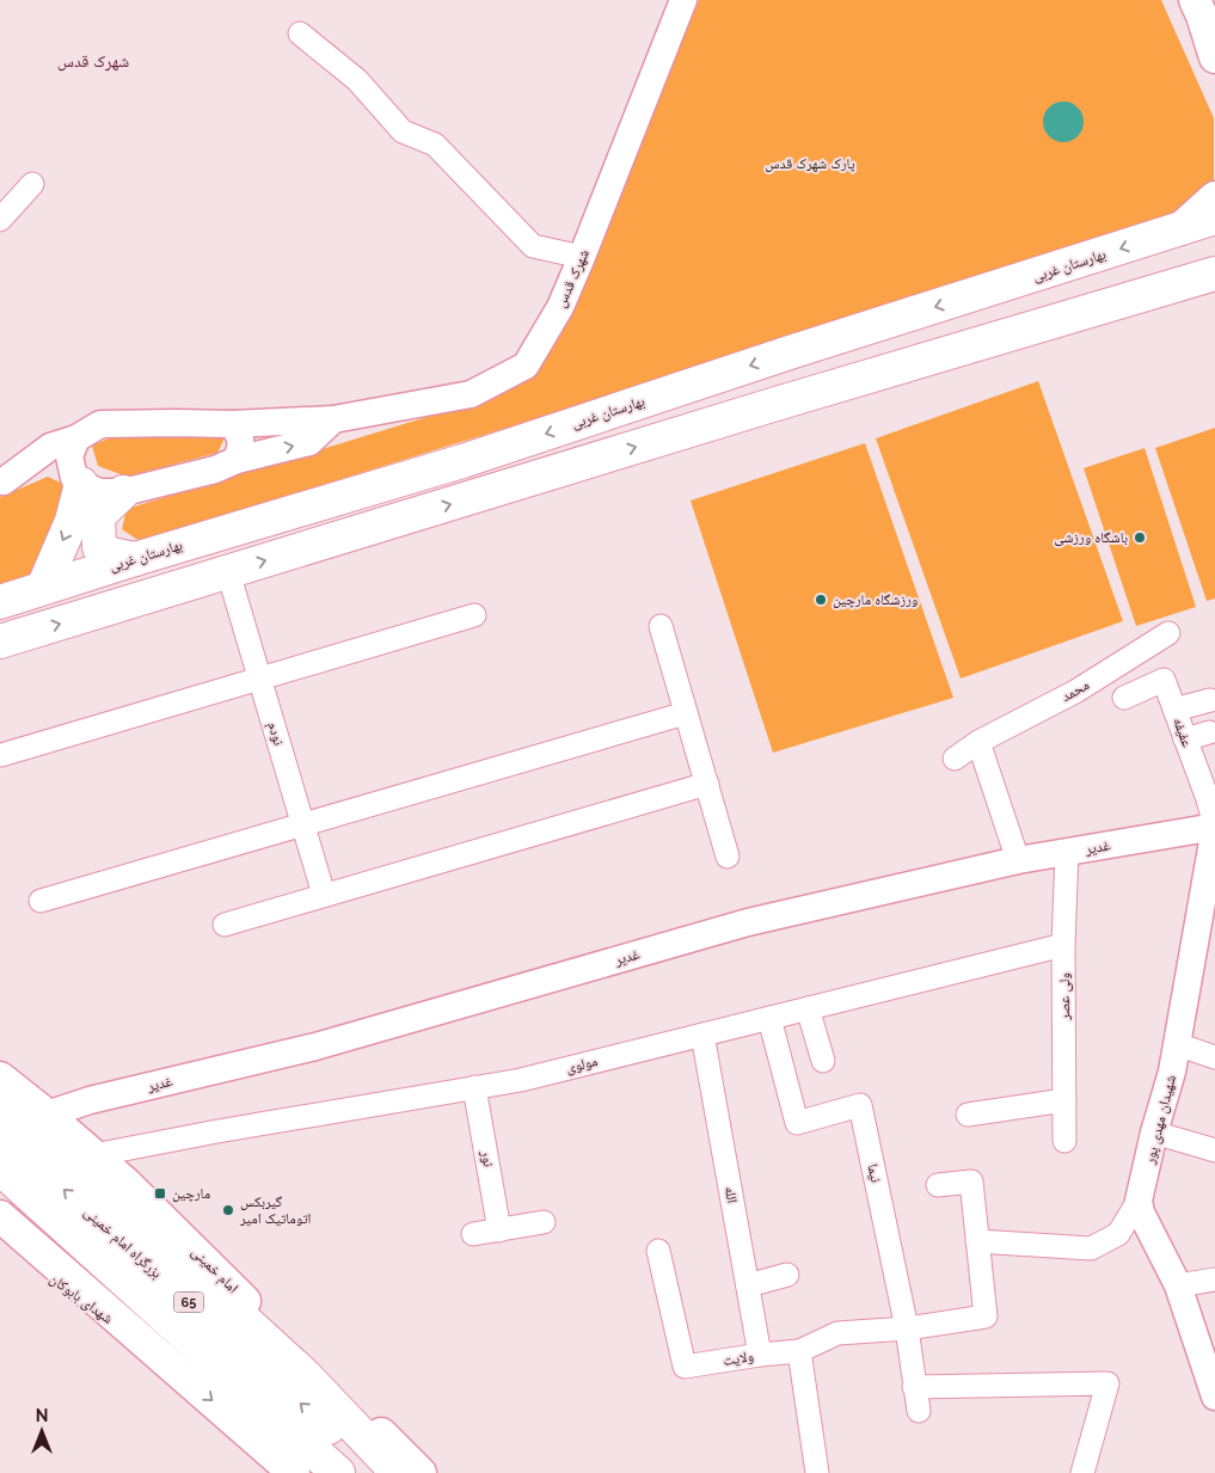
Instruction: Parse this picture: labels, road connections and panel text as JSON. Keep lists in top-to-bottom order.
{
  "streets": {
    "main road": [
      "بهارستان غربی",
      "بزرگراه امام خمینی",
      "امام خمینی",
      "65"
    ],
    "street": [
      "شهرک قدس",
      "محمد",
      "عفیفه",
      "نودم",
      "غدیر",
      "ولی عصر",
      "مولوی",
      "شهیدان مهدی پور",
      "نور",
      "نیما",
      "الله",
      "شهدای بابوکان",
      "ولایت"
    ]
  },
  "crossings": [
    ["عفیفه", "غدیر"],
    ["عفیفه", "شهیدان مهدی پور"],
    ["غدیر", "ولی عصر"],
    ["غدیر", "شهیدان مهدی پور"],
    ["غدیر", "امام خمینی"],
    ["ولی عصر", "مولوی"],
    ["مولوی", "نور"],
    ["مولوی", "نیما"],
    ["مولوی", "الله"],
    ["مولوی", "امام خمینی"],
    ["نیما", "ولایت"],
    ["الله", "ولایت"]
  ],
  "districts": ["شهرک قدس"],
  "parks": ["پارک شهرک قدس"],
  "places": {
    "other": ["باشگاه ورزشی", "ورزشگاه مارچین", "گیربکس اتوماتیک امیر"],
    "transit": ["مارچین"]
  },
  "north": "top"
}
